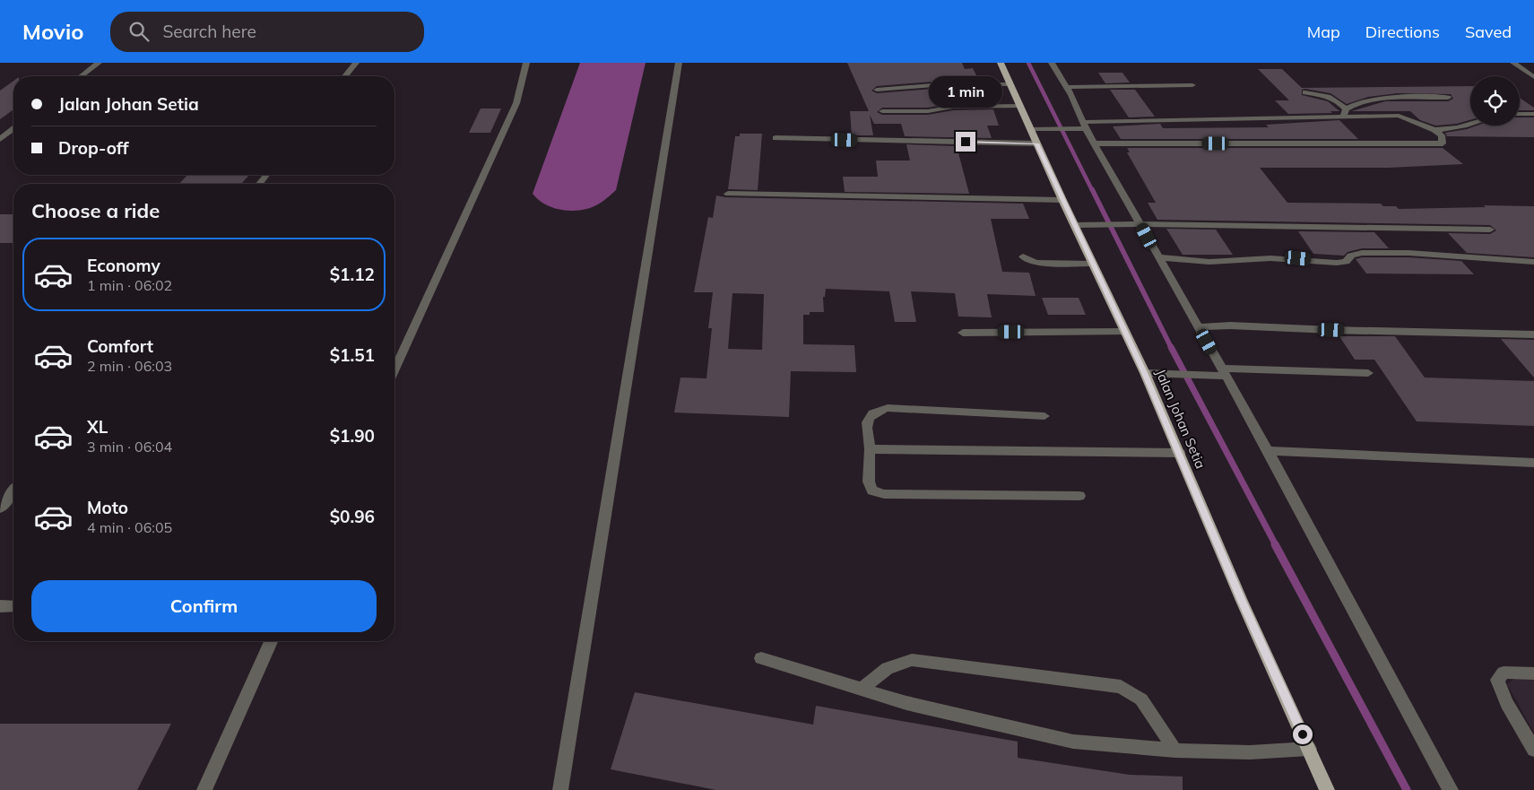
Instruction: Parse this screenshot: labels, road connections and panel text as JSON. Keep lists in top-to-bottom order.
{
  "streets": {
    "main road": ["Jalan Johan Setia"]
  },
  "page": {
    "header": "Movio",
    "search": "Search here",
    "nav": ["Map", "Directions", "Saved"],
    "bubble": "1 min",
    "banner": ["Jalan Johan Setia", "Drop-off"],
    "heading": "Choose a ride",
    "list": [
      {
        "name": "Economy",
        "note": "1 min · 06:02",
        "value": "$1.12"
      },
      {
        "name": "Comfort",
        "note": "2 min · 06:03",
        "value": "$1.51"
      },
      {
        "name": "XL",
        "note": "3 min · 06:04",
        "value": "$1.90"
      },
      {
        "name": "Moto",
        "note": "4 min · 06:05",
        "value": "$0.96"
      }
    ],
    "buttons": "Confirm"
  }
}
